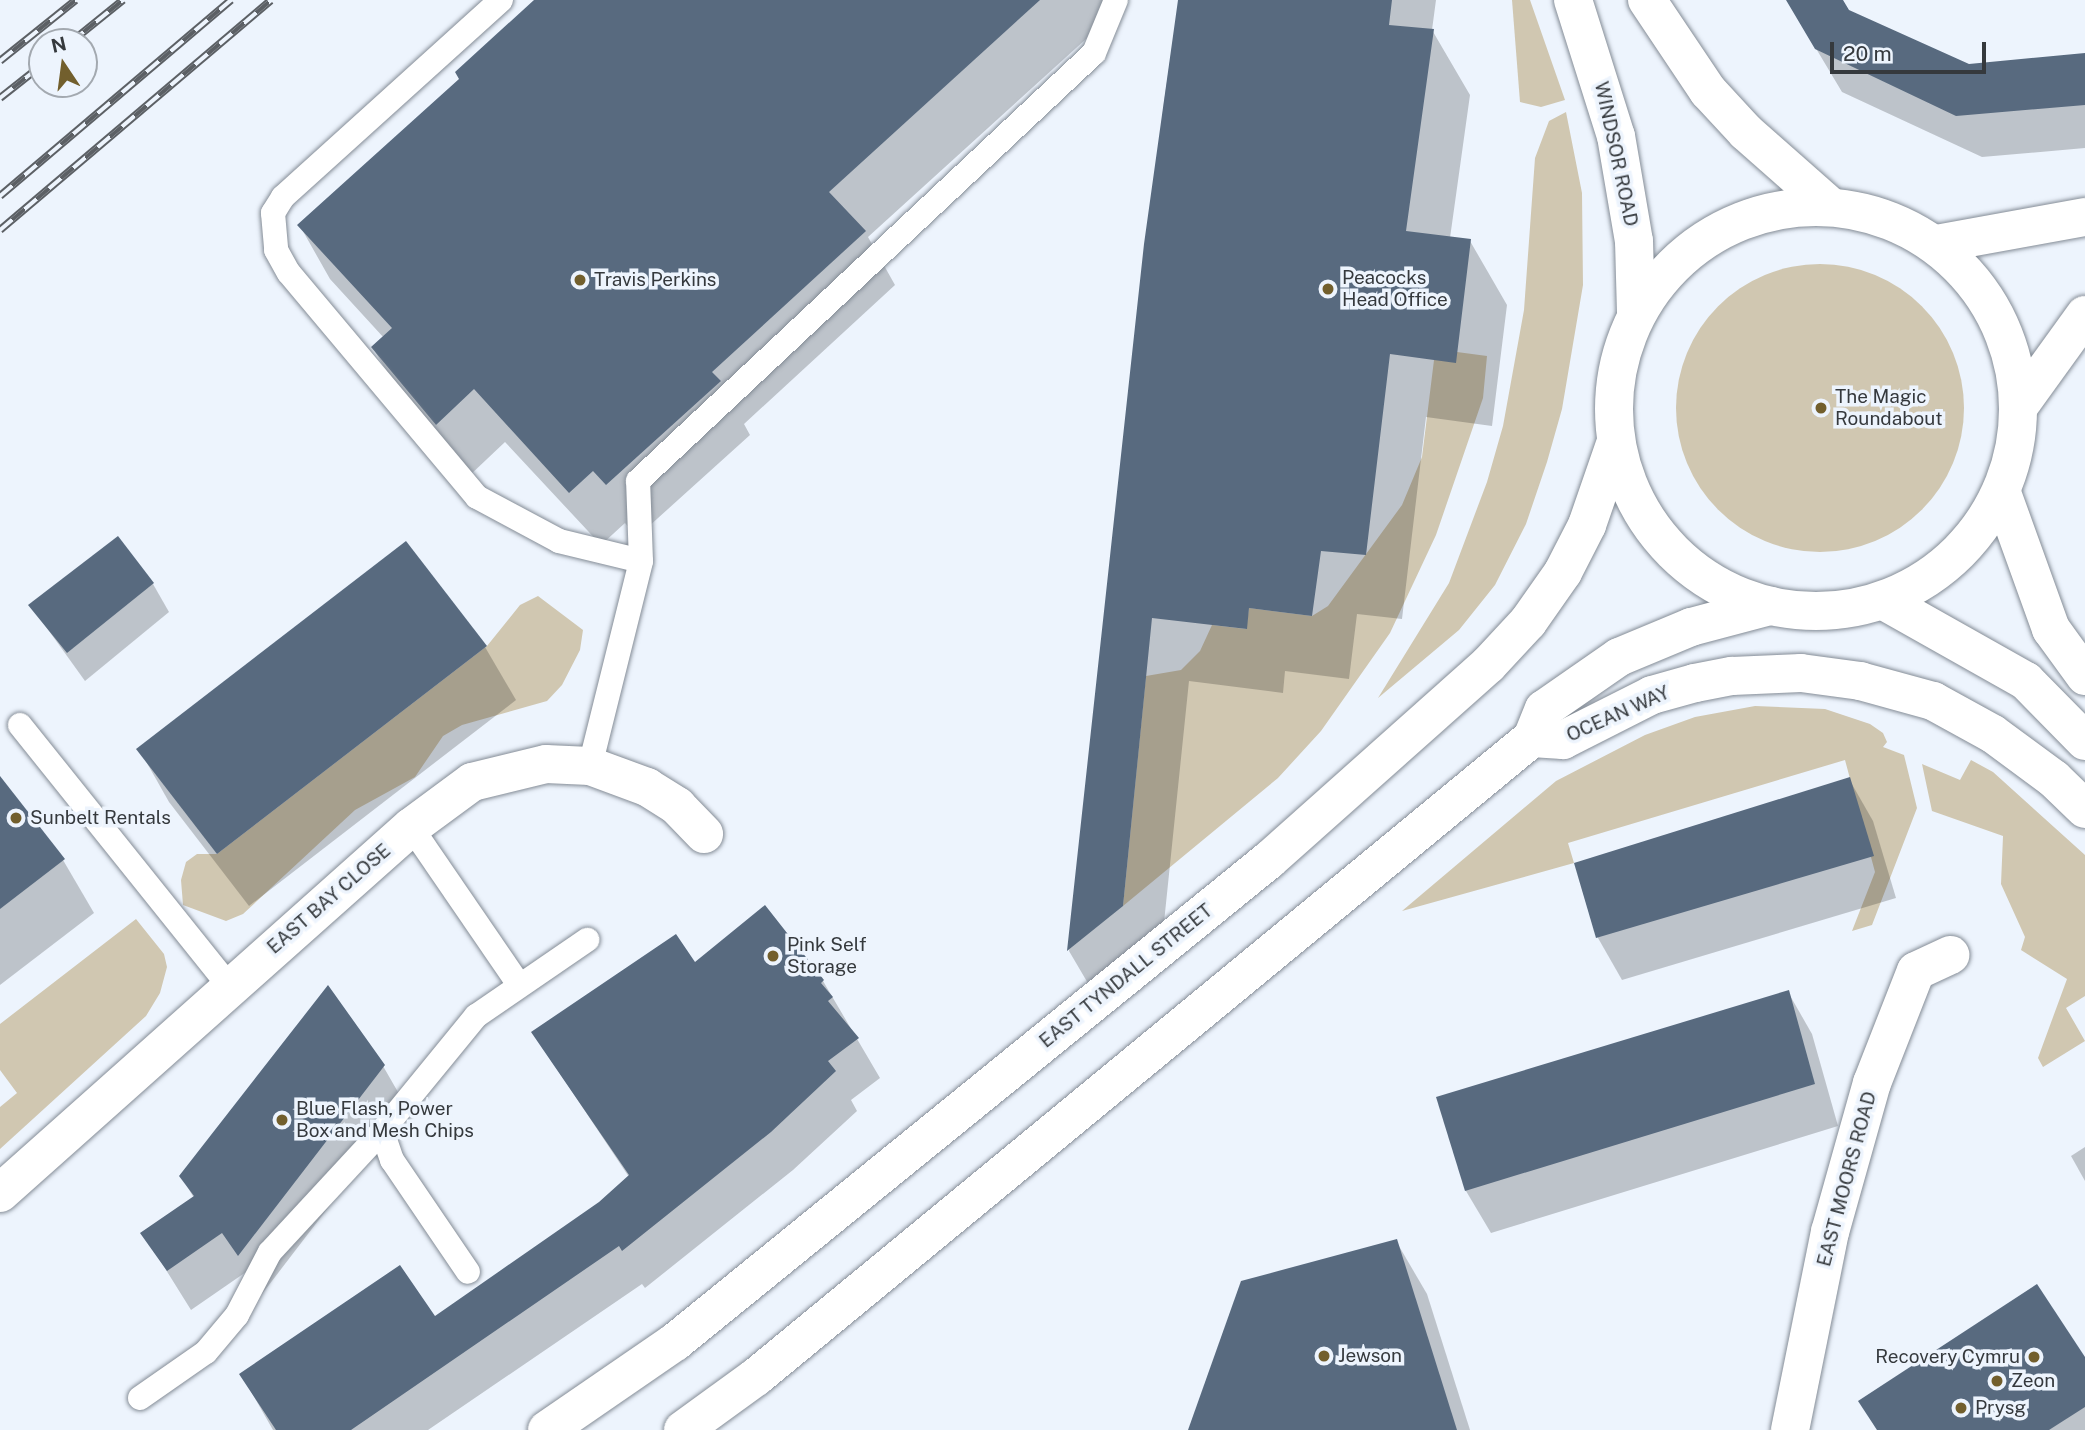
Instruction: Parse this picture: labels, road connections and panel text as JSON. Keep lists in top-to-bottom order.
{
  "streets": {
    "street": [
      "WINDSOR ROAD",
      "OCEAN WAY",
      "EAST BAY CLOSE",
      "EAST TYNDALL STREET",
      "EAST MOORS ROAD"
    ]
  },
  "places": [
    "Travis Perkins",
    "Peacocks Head Office",
    "The Magic Roundabout",
    "Sunbelt Rentals",
    "Pink Self Storage",
    "Blue Flash, Power Box and Mesh Chips",
    "Jewson",
    "Recovery Cymru",
    "Zeon",
    "Prysg"
  ],
  "scale_bar": "20 m",
  "north": "top"
}
